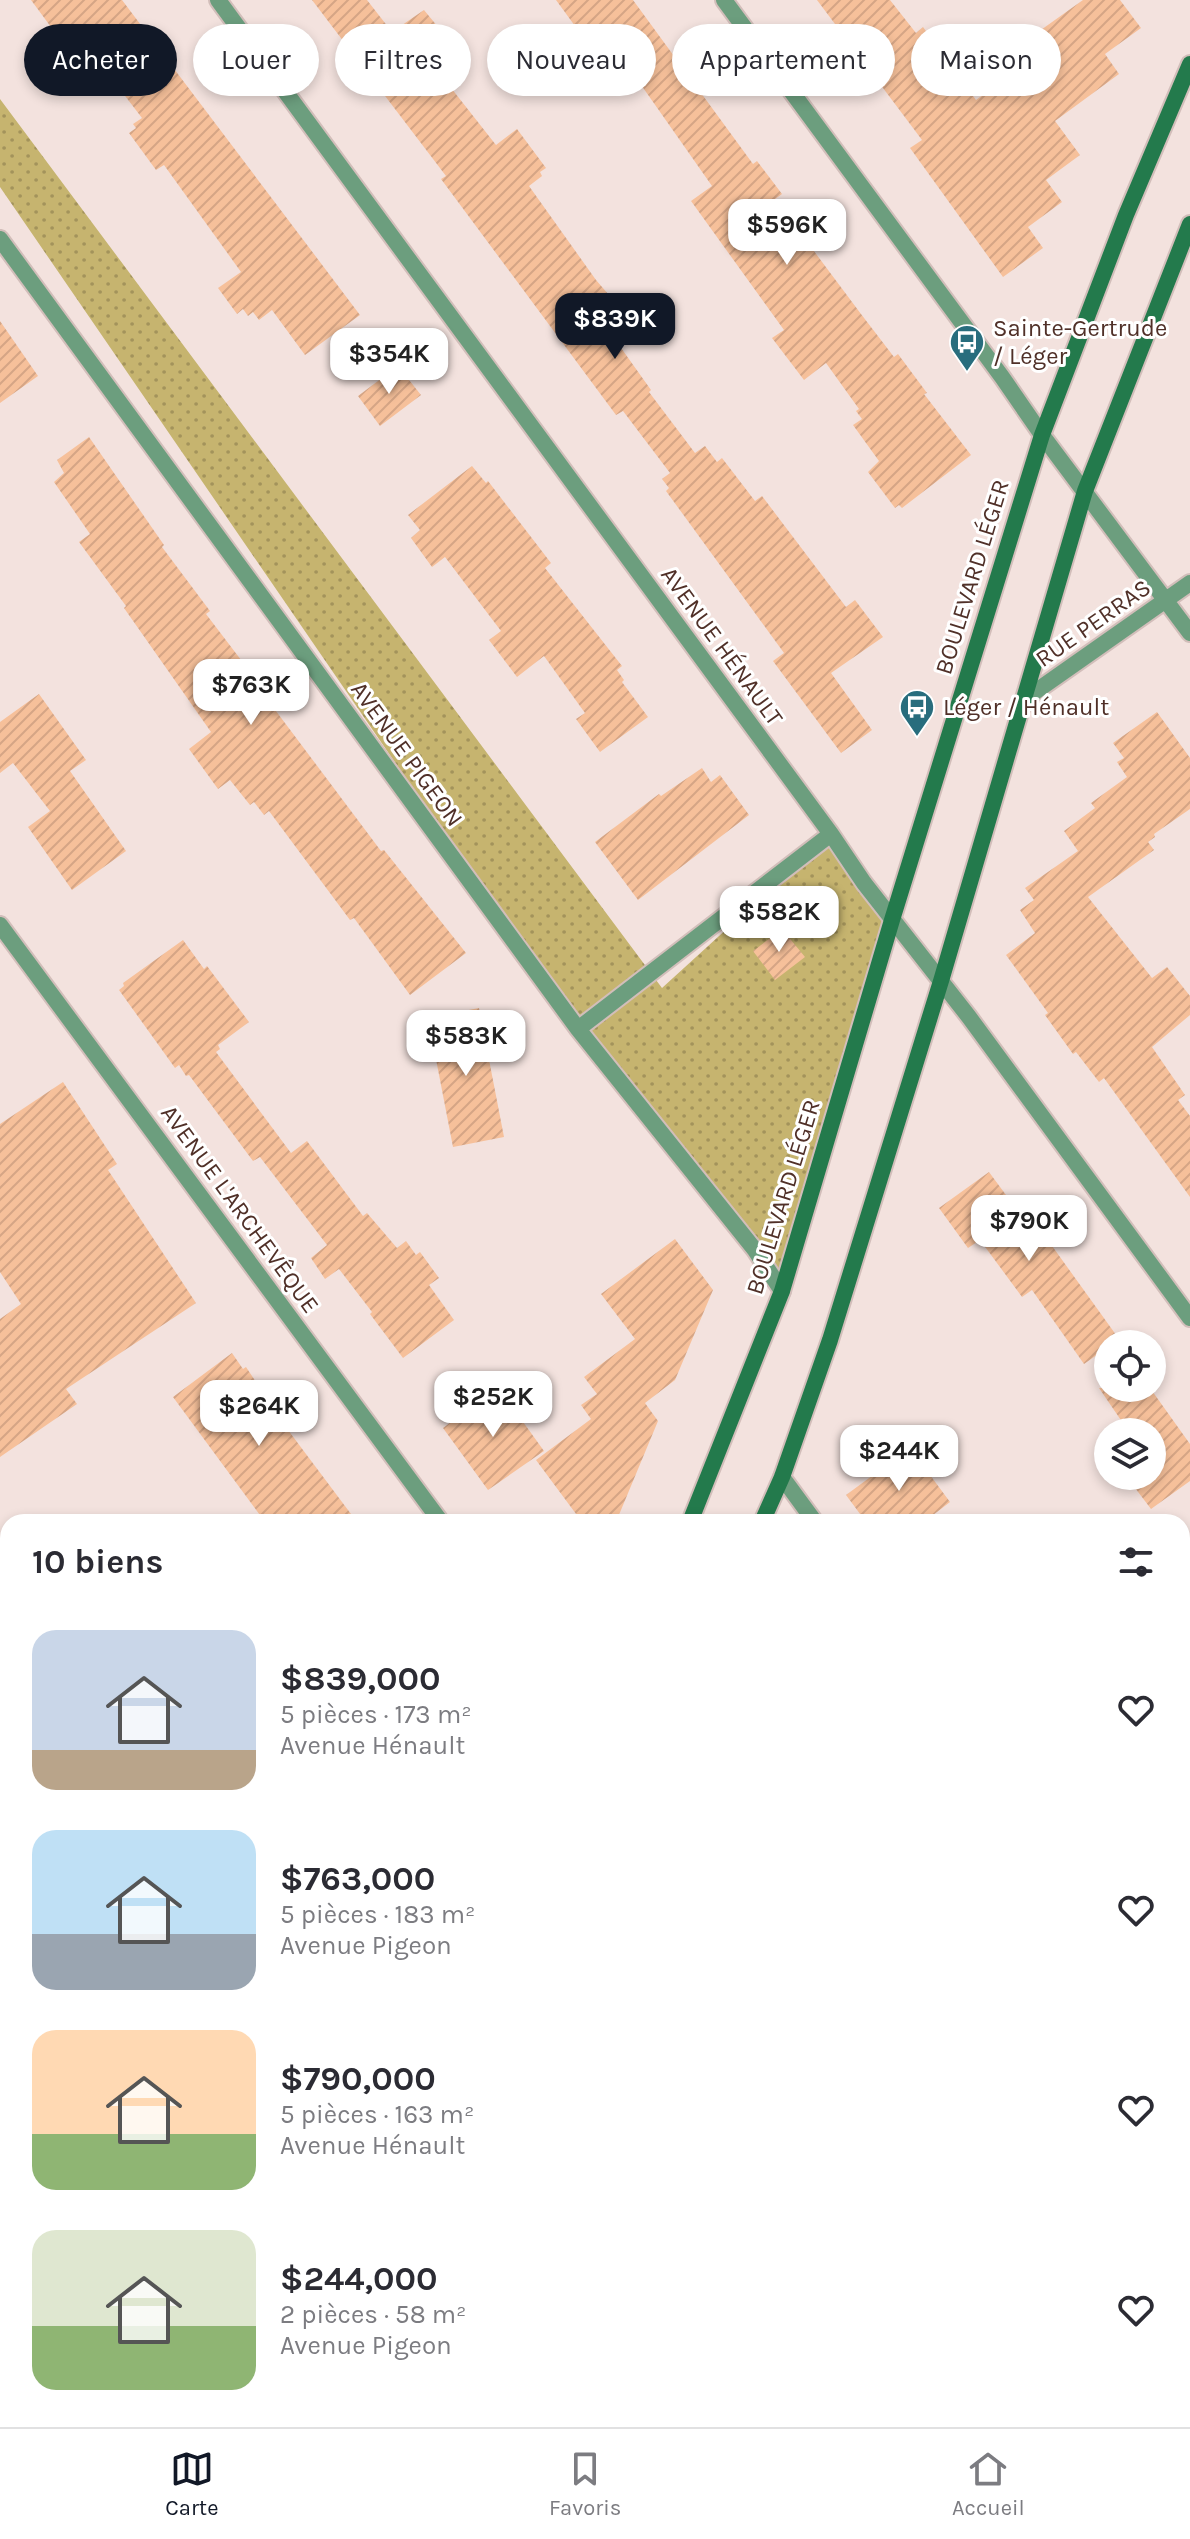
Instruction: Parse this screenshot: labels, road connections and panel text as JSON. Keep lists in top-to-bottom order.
{
  "streets": {
    "main road": ["BOULEVARD LÉGER"],
    "street": [
      "RUE PERRAS",
      "AVENUE HÉNAULT",
      "AVENUE PIGEON",
      "AVENUE L'ARCHEVÊQUE"
    ]
  },
  "crossings": [
    ["BOULEVARD LÉGER", "AVENUE HÉNAULT"],
    ["BOULEVARD LÉGER", "AVENUE PIGEON"]
  ],
  "places": {
    "bus stop": ["Sainte-Gertrude / Léger", "Léger / Hénault"]
  },
  "page": {
    "chip": [
      "Acheter",
      "Louer",
      "Filtres",
      "Nouveau",
      "Appartement",
      "Maison"
    ],
    "price": [
      "$596K",
      "$839K",
      "$354K",
      "$763K",
      "$582K",
      "$583K",
      "$790K",
      "$252K",
      "$264K",
      "$244K"
    ],
    "heading": "10 biens",
    "list": [
      {
        "name": "$839,000",
        "note": "5 pièces · 173 m² · Avenue Hénault"
      },
      {
        "name": "$763,000",
        "note": "5 pièces · 183 m² · Avenue Pigeon"
      },
      {
        "name": "$790,000",
        "note": "5 pièces · 163 m² · Avenue Hénault"
      },
      {
        "name": "$244,000",
        "note": "2 pièces · 58 m² · Avenue Pigeon"
      }
    ],
    "tabs": ["Carte", "Favoris", "Accueil"]
  }
}
